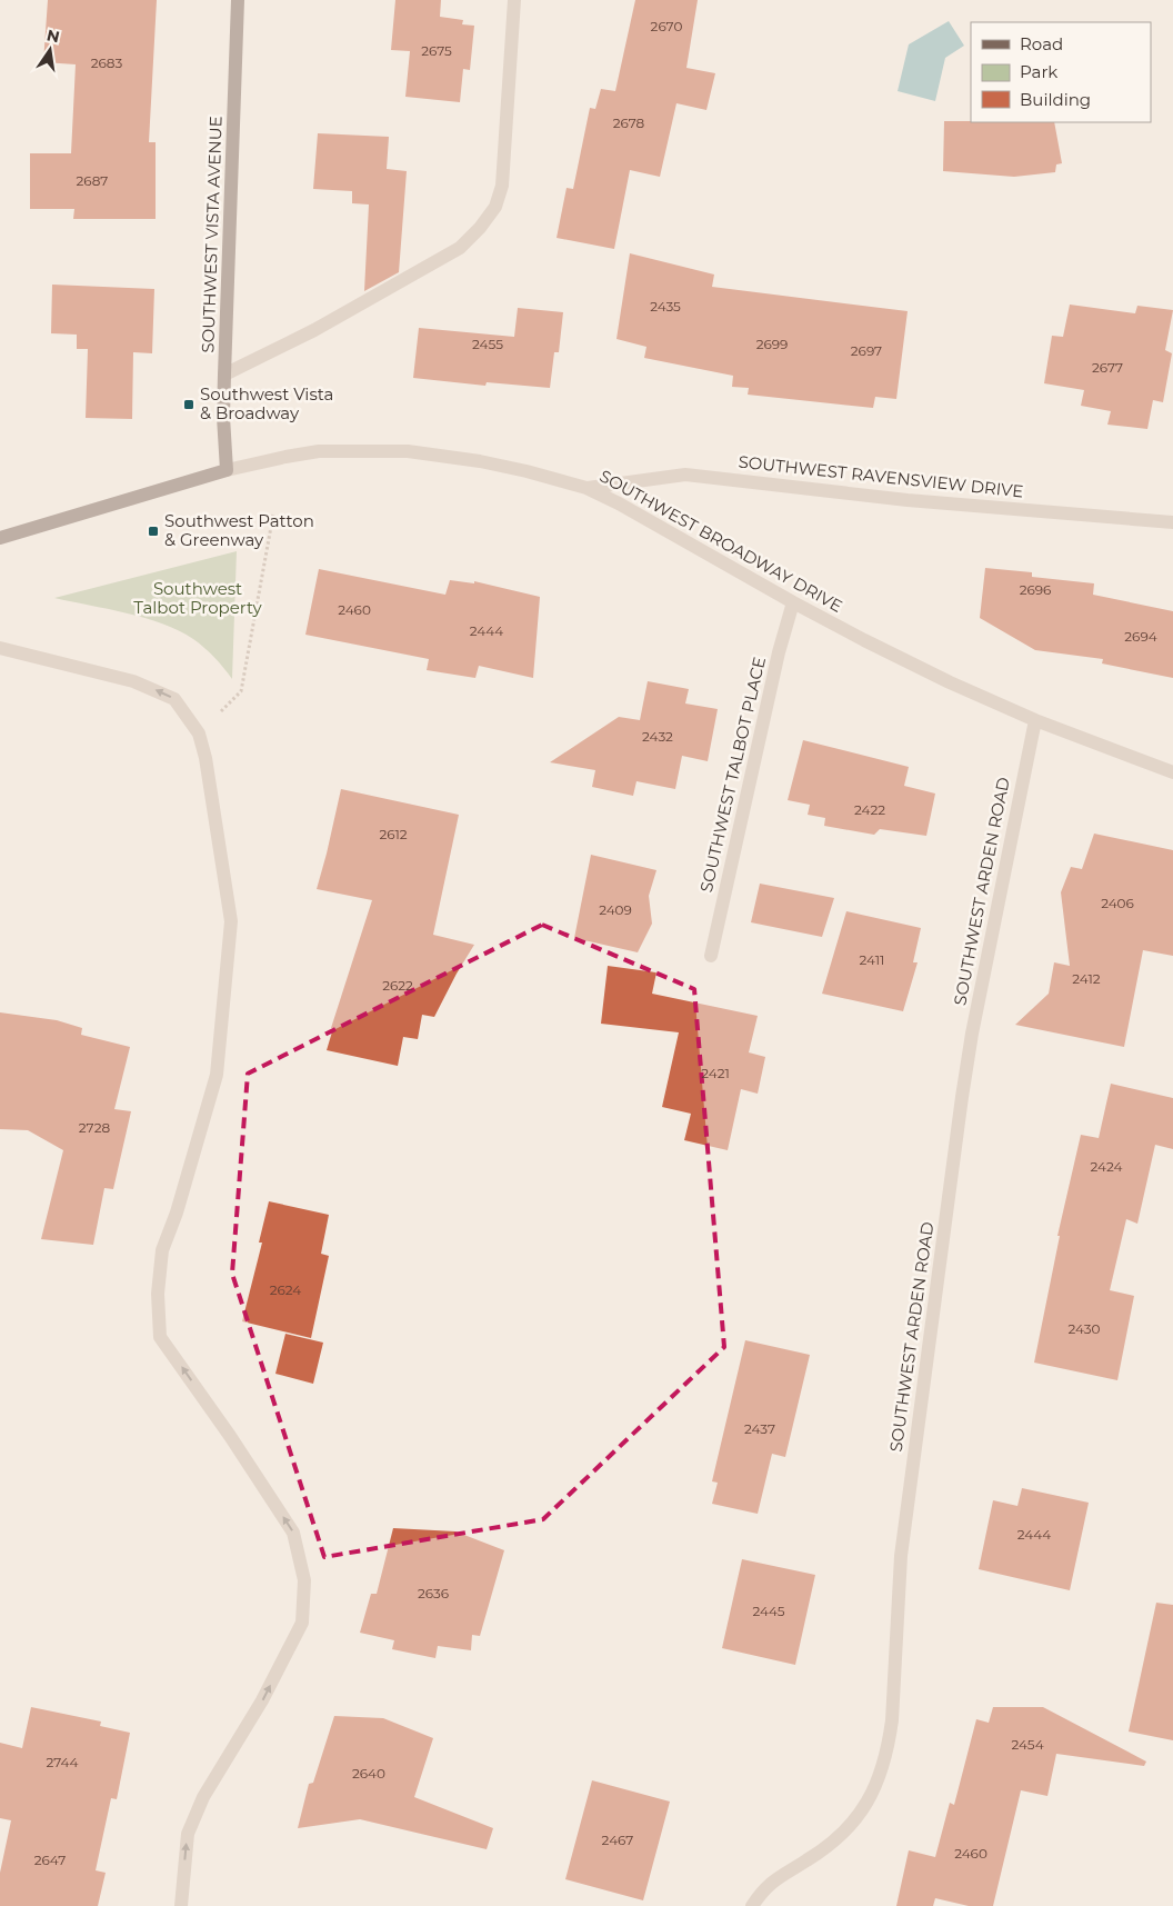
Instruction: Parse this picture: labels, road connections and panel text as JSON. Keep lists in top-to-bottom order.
{
  "streets": {
    "main road": ["SOUTHWEST VISTA AVENUE"],
    "street": [
      "SOUTHWEST RAVENSVIEW DRIVE",
      "SOUTHWEST BROADWAY DRIVE",
      "SOUTHWEST TALBOT PLACE",
      "SOUTHWEST ARDEN ROAD"
    ]
  },
  "crossings": [
    ["SOUTHWEST VISTA AVENUE", "SOUTHWEST BROADWAY DRIVE"],
    ["SOUTHWEST RAVENSVIEW DRIVE", "SOUTHWEST BROADWAY DRIVE"],
    ["SOUTHWEST BROADWAY DRIVE", "SOUTHWEST TALBOT PLACE"],
    ["SOUTHWEST BROADWAY DRIVE", "SOUTHWEST ARDEN ROAD"]
  ],
  "parks": ["Southwest Talbot Property"],
  "places": {
    "transit": ["Southwest Vista & Broadway", "Southwest Patton & Greenway"]
  },
  "house_numbers": [
    "2670",
    "2675",
    "2683",
    "2678",
    "2687",
    "2435",
    "2455",
    "2699",
    "2697",
    "2677",
    "2696",
    "2460",
    "2444",
    "2694",
    "2432",
    "2422",
    "2612",
    "2406",
    "2409",
    "2411",
    "2412",
    "2622",
    "2421",
    "2728",
    "2424",
    "2624",
    "2430",
    "2437",
    "2444",
    "2636",
    "2445",
    "2454",
    "2744",
    "2640",
    "2467",
    "2460",
    "2647"
  ],
  "legend": ["Road", "Park", "Building"],
  "north": "top"
}
